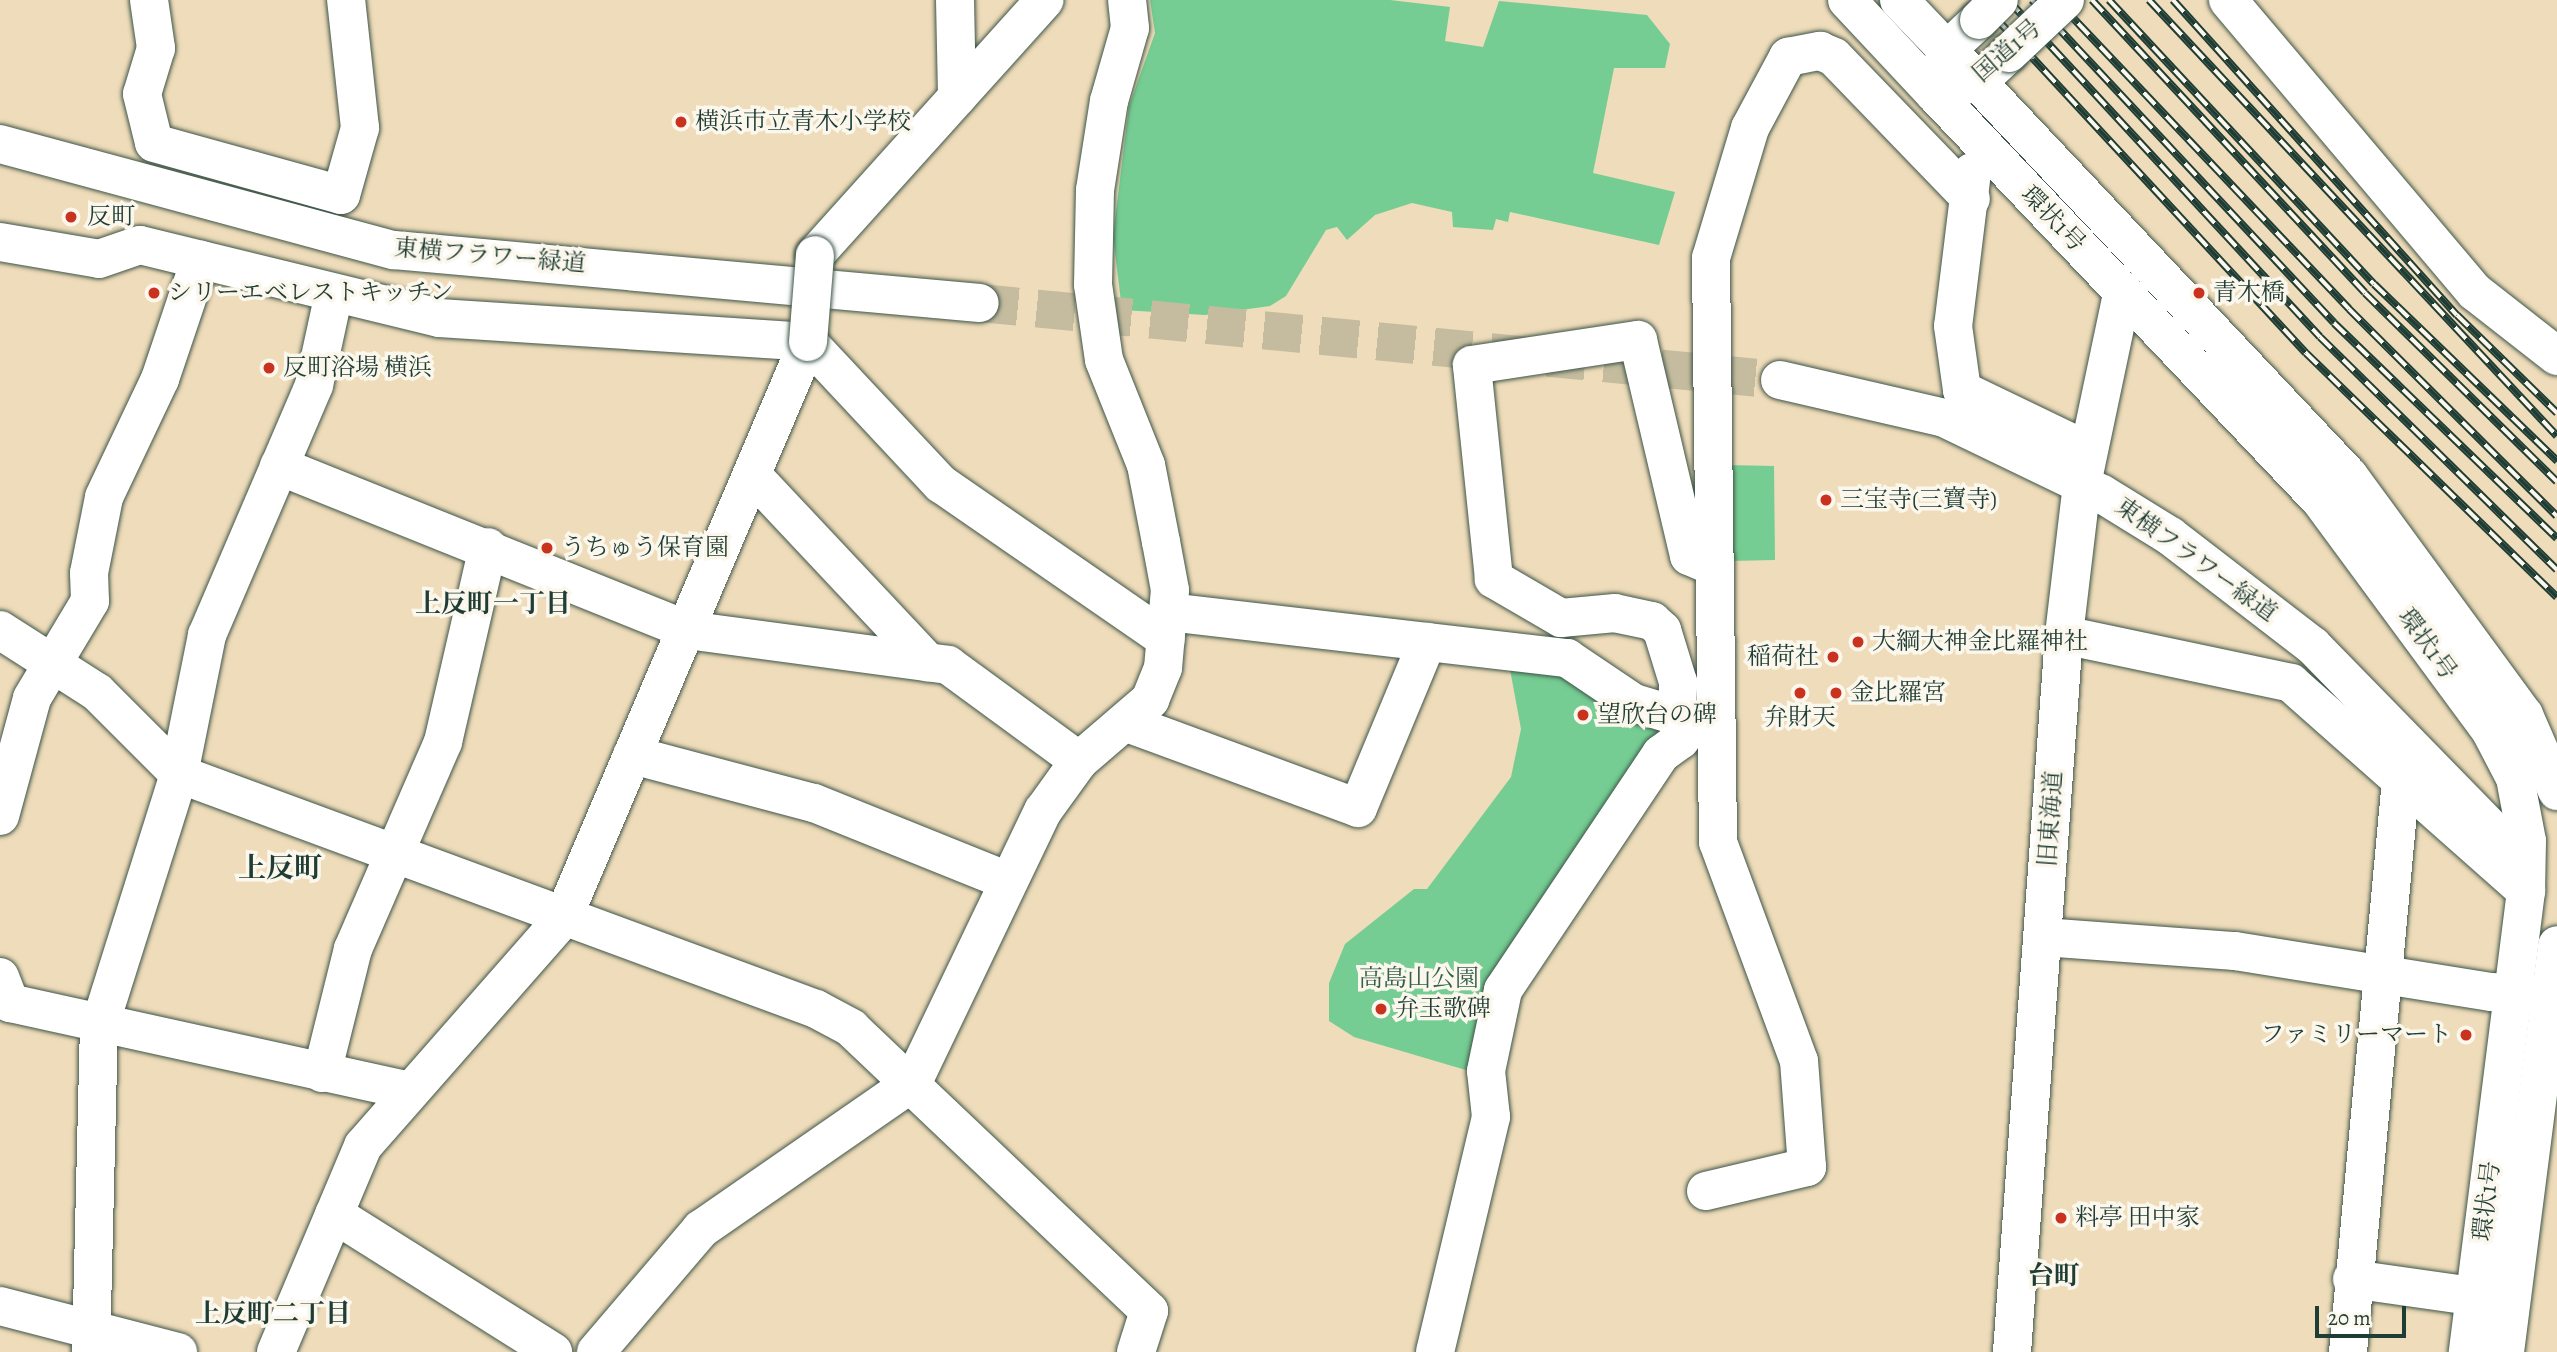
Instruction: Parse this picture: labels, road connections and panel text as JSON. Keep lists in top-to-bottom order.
{
  "streets": {
    "main road": [
      "国道1号",
      "環状1号",
      "東横フラワー緑道",
      "旧東海道"
    ]
  },
  "crossings": [
    ["国道1号", "環状1号"],
    ["環状1号", "旧東海道"],
    ["東横フラワー緑道", "旧東海道"]
  ],
  "districts": [
    "上反町一丁目",
    "上反町",
    "台町",
    "上反町二丁目"
  ],
  "parks": ["高島山公園"],
  "places": [
    "横浜市立青木小学校",
    "反町",
    "シリーエベレストキッチン",
    "青木橋",
    "反町浴場 横浜",
    "三宝寺(三寶寺)",
    "うちゅう保育園",
    "大綱大神金比羅神社",
    "稲荷社",
    "弁財天",
    "金比羅宮",
    "望欣台の碑",
    "弁玉歌碑",
    "ファミリーマート",
    "料亭 田中家"
  ],
  "scale_bar": "20 m"
}
